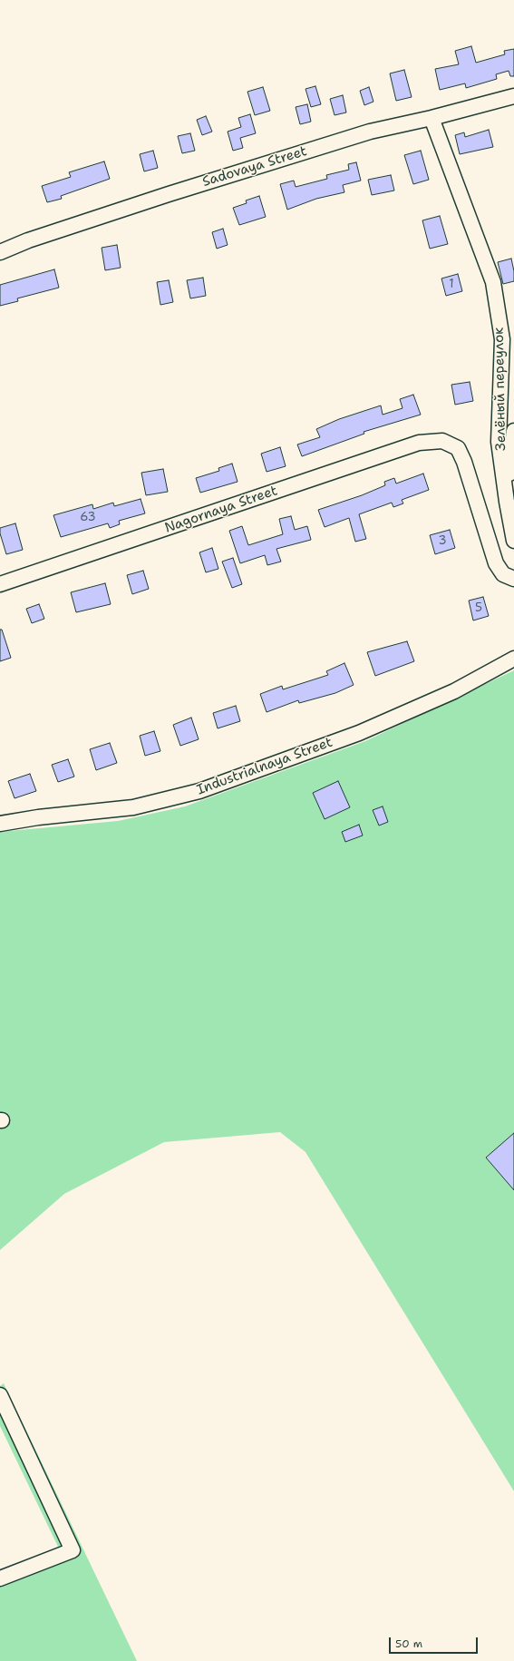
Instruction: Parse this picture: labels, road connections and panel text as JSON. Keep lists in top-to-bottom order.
{
  "streets": {
    "street": [
      "Sadovaya Street",
      "Зелёный переулок",
      "Nagornaya Street",
      "Industrialnaya Street"
    ]
  },
  "crossings": [
    ["Sadovaya Street", "Зелёный переулок"]
  ],
  "house_numbers": [
    "1",
    "63",
    "3",
    "5"
  ],
  "scale_bar": "50 m"
}
